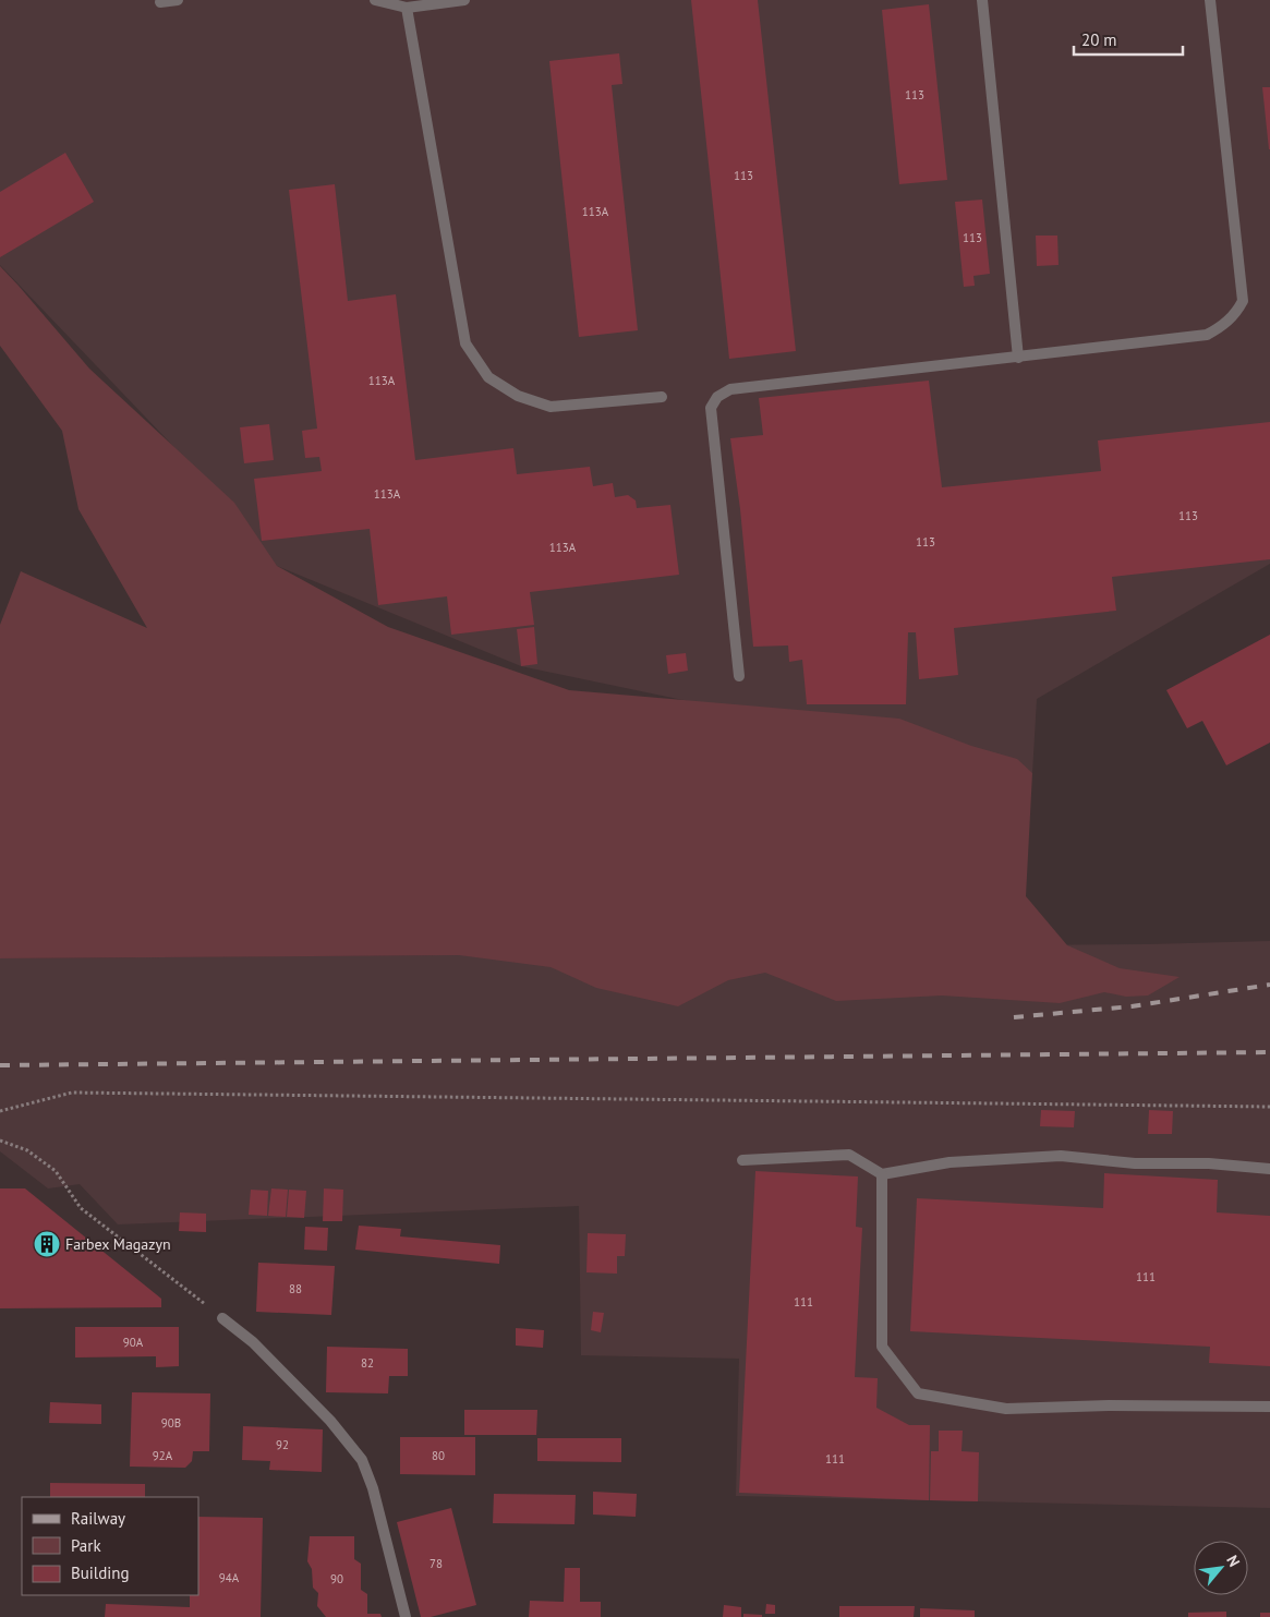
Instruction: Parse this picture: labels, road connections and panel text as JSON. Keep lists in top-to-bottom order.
{
  "places": {
    "building": ["Farbex Magazyn"]
  },
  "house_numbers": [
    "113",
    "113",
    "113A",
    "113",
    "113A",
    "113A",
    "113",
    "113",
    "113A",
    "111",
    "88",
    "111",
    "90A",
    "82",
    "90B",
    "92",
    "92A",
    "80",
    "111",
    "78",
    "94A",
    "90"
  ],
  "legend": ["Railway", "Park", "Building"],
  "scale_bar": "20 m",
  "north": "top right"
}
